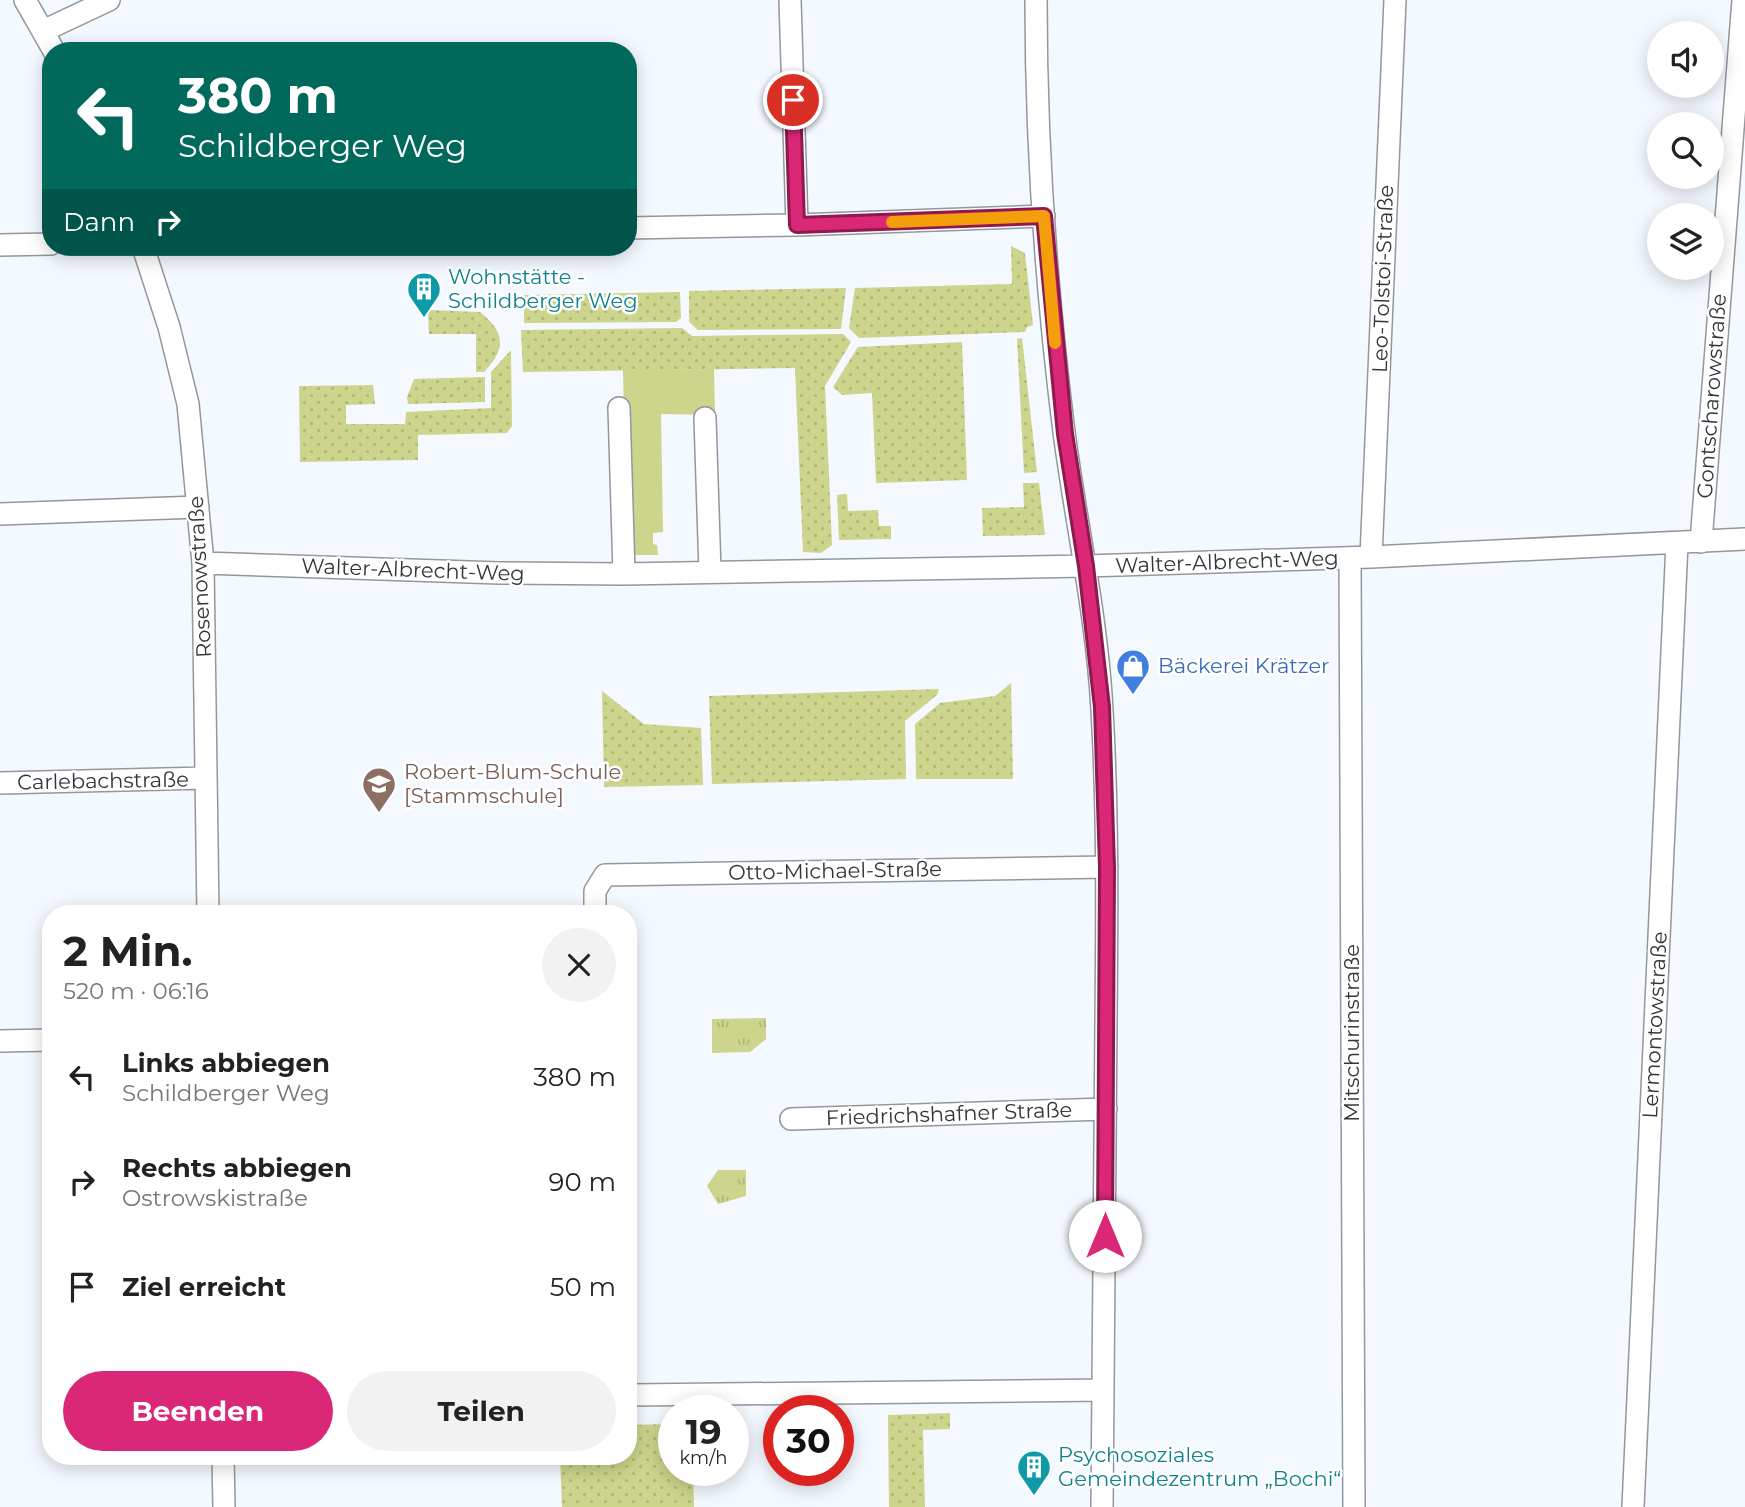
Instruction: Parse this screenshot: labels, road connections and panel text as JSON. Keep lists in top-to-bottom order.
{
  "streets": {
    "street": [
      "Leo-Tolstoi-Straße",
      "Gontscharowstraße",
      "Walter-Albrecht-Weg",
      "Rosenowstraße",
      "Carlebachstraße",
      "Otto-Michael-Straße",
      "Lermontowstraße",
      "Mitschurinstraße",
      "Friedrichshafner Straße"
    ]
  },
  "crossings": [
    ["Leo-Tolstoi-Straße", "Walter-Albrecht-Weg"],
    ["Gontscharowstraße", "Walter-Albrecht-Weg"],
    ["Walter-Albrecht-Weg", "Rosenowstraße"],
    ["Walter-Albrecht-Weg", "Lermontowstraße"],
    ["Walter-Albrecht-Weg", "Mitschurinstraße"],
    ["Rosenowstraße", "Carlebachstraße"]
  ],
  "places": {
    "building": ["Wohnstätte - Schildberger Weg", "Psychosoziales Gemeindezentrum „Bochi“"],
    "shop": ["Bäckerei Krätzer"],
    "school or university": ["Robert-Blum-Schule [Stammschule]"]
  },
  "page": {
    "turn": ["380 m", "Schildberger Weg"],
    "then": "Dann",
    "heading": ["2 Min.", "520 m · 06:16"],
    "list": [
      {
        "name": "Links abbiegen",
        "note": "Schildberger Weg",
        "value": "380 m"
      },
      {
        "name": "Rechts abbiegen",
        "note": "Ostrowskistraße",
        "value": "90 m"
      },
      {
        "name": "Ziel erreicht",
        "value": "50 m"
      }
    ],
    "buttons": ["Beenden", "Teilen"],
    "speed": "19 km/h",
    "limit": "30"
  }
}
